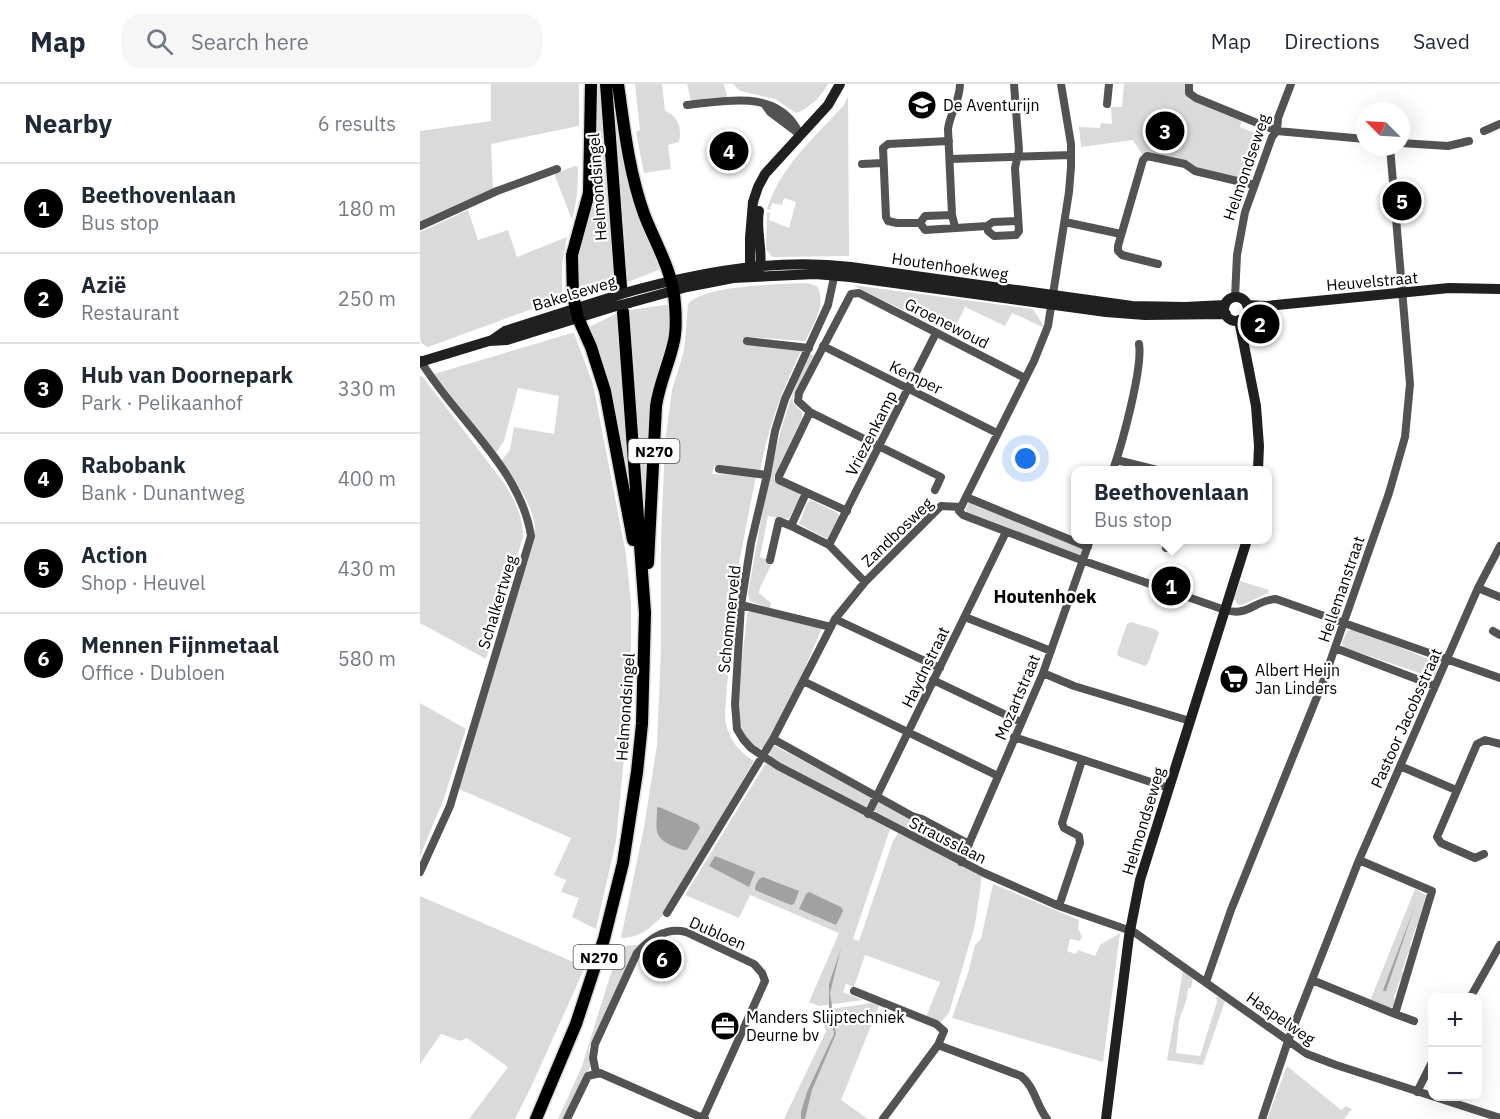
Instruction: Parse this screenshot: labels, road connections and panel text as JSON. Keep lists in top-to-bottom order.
{
  "streets": {
    "main road": ["Helmondsingel", "N270"],
    "street": [
      "Helmondseweg",
      "Houtenhoekweg",
      "Heuvelstraat",
      "Bakelseweg",
      "Groenewoud",
      "Kemper",
      "Vriezenkamp",
      "Zandbosweg",
      "Hellemanstraat",
      "Schalkertweg",
      "Schommerveld",
      "Haydnstraat",
      "Mozartstraat",
      "Pastoor Jacobsstraat",
      "Strausslaan",
      "Dubloen",
      "Haspelweg"
    ]
  },
  "crossings": [
    ["Helmondseweg", "Houtenhoekweg"],
    ["Helmondseweg", "Heuvelstraat"],
    ["Helmondseweg", "Strausslaan"],
    ["Helmondseweg", "Haspelweg"],
    ["Helmondsingel", "Bakelseweg"],
    ["Helmondsingel", "N270"],
    ["Houtenhoekweg", "Heuvelstraat"],
    ["Houtenhoekweg", "Bakelseweg"],
    ["Houtenhoekweg", "N270"],
    ["Houtenhoekweg", "Zandbosweg"],
    ["Houtenhoekweg", "Schommerveld"],
    ["Heuvelstraat", "Hellemanstraat"],
    ["Bakelseweg", "N270"],
    ["Bakelseweg", "Schalkertweg"],
    ["Groenewoud", "Kemper"],
    ["Groenewoud", "Vriezenkamp"],
    ["Groenewoud", "Zandbosweg"],
    ["Kemper", "Vriezenkamp"],
    ["Kemper", "Zandbosweg"],
    ["Zandbosweg", "Schommerveld"],
    ["Zandbosweg", "Strausslaan"],
    ["Hellemanstraat", "Haspelweg"],
    ["Schommerveld", "Strausslaan"],
    ["Haydnstraat", "Strausslaan"],
    ["Mozartstraat", "Strausslaan"],
    ["Pastoor Jacobsstraat", "Haspelweg"],
    ["Strausslaan", "Haspelweg"]
  ],
  "districts": ["Houtenhoek"],
  "places": {
    "school or university": ["De Aventurijn"],
    "supermarket": ["Albert Heijn Jan Linders"],
    "office": ["Manders Slijptechniek Deurne bv"]
  },
  "north": "top left",
  "page": {
    "header": "Map",
    "search": "Search here",
    "nav": ["Map", "Directions", "Saved"],
    "heading": ["Nearby", "6 results"],
    "pins": [
      "3",
      "4",
      "5",
      "2",
      "1",
      "6"
    ],
    "list": [
      {
        "mark": "1",
        "name": "Beethovenlaan",
        "note": "Bus stop",
        "value": "180 m"
      },
      {
        "mark": "2",
        "name": "Azië",
        "note": "Restaurant",
        "value": "250 m"
      },
      {
        "mark": "3",
        "name": "Hub van Doornepark",
        "note": "Park · Pelikaanhof",
        "value": "330 m"
      },
      {
        "mark": "4",
        "name": "Rabobank",
        "note": "Bank · Dunantweg",
        "value": "400 m"
      },
      {
        "mark": "5",
        "name": "Action",
        "note": "Shop · Heuvel",
        "value": "430 m"
      },
      {
        "mark": "6",
        "name": "Mennen Fijnmetaal",
        "note": "Office · Dubloen",
        "value": "580 m"
      }
    ],
    "popup": ["Beethovenlaan", "Bus stop"],
    "map_buttons": ["+", "−"]
  }
}
